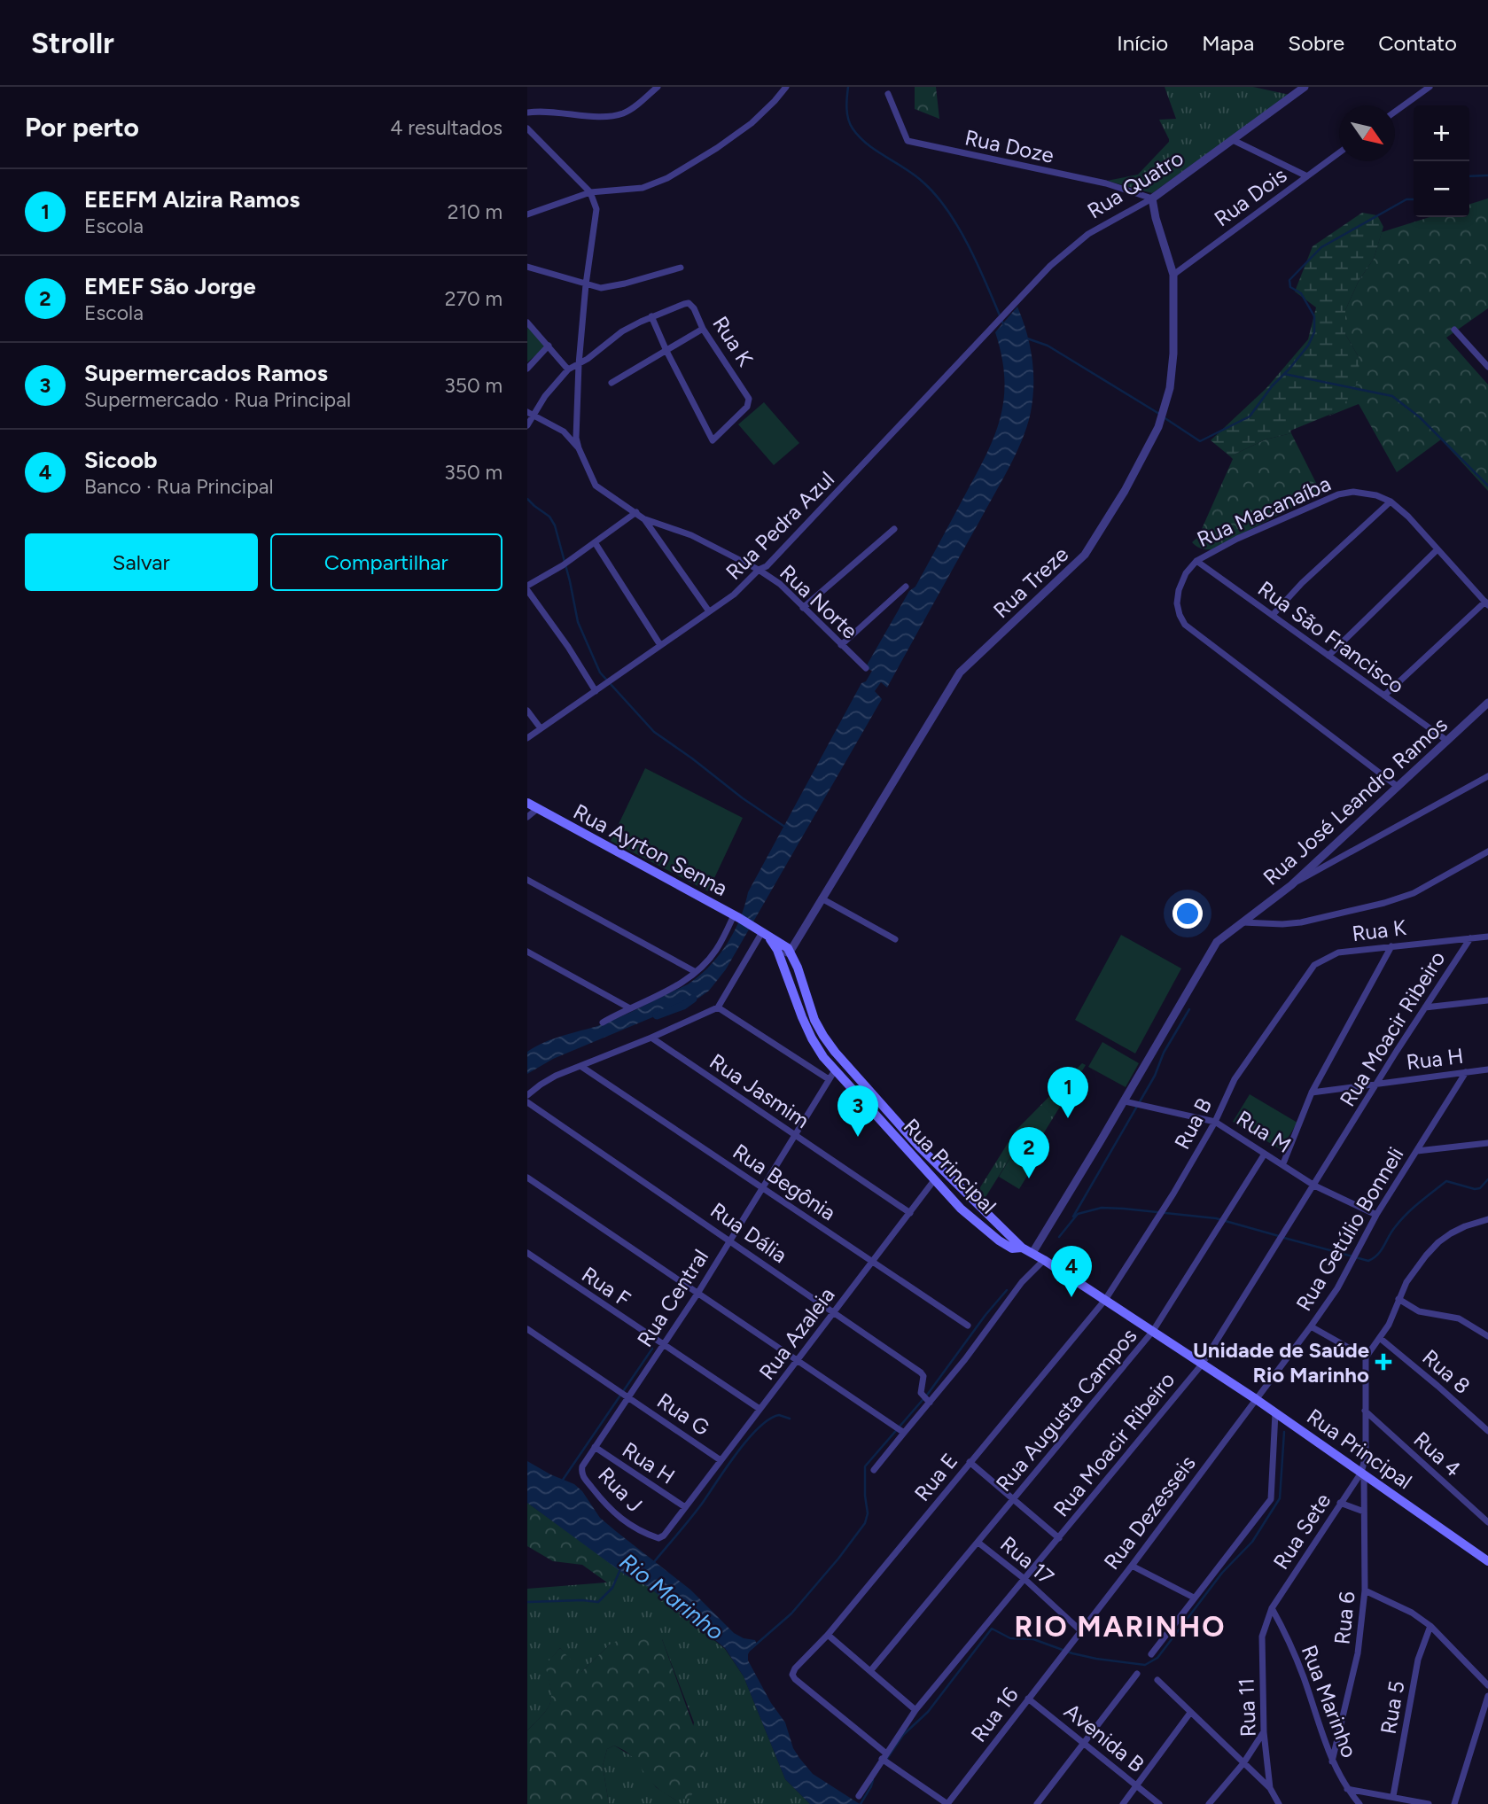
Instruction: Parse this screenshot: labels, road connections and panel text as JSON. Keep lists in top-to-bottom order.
{
  "streets": {
    "main road": ["Rua Ayrton Senna", "Rua Principal"],
    "street": [
      "Rua Doze",
      "Rua Quatro",
      "Rua Dois",
      "Rua K",
      "Rua Macanaíba",
      "Rua Pedra Azul",
      "Rua Treze",
      "Rua Norte",
      "Rua São Francisco",
      "Rua José Leandro Ramos",
      "Rua Moacir Ribeiro",
      "Rua H",
      "Rua Jasmim",
      "Rua B",
      "Rua M",
      "Rua Begônia",
      "Rua Getúlio Bonneli",
      "Rua Dália",
      "Rua F",
      "Rua Central",
      "Rua Azaleia",
      "Rua 8",
      "Rua Augusta Campos",
      "Rua G",
      "Rua 4",
      "Rua E",
      "Rua J",
      "Rua Dezesseis",
      "Rua Sete",
      "Rua 17",
      "Rua 6",
      "Rua Marinho",
      "Rua 11",
      "Rua 5",
      "Rua 16",
      "Avenida B"
    ]
  },
  "crossings": [
    ["Rua Doze", "Rua Quatro"],
    ["Rua Doze", "Rua Treze"],
    ["Rua Quatro", "Rua Pedra Azul"],
    ["Rua Quatro", "Rua Treze"],
    ["Rua Dois", "Rua Treze"],
    ["Rua K", "Rua Moacir Ribeiro"],
    ["Rua K", "Rua B"],
    ["Rua Macanaíba", "Rua São Francisco"],
    ["Rua Macanaíba", "Rua José Leandro Ramos"],
    ["Rua Pedra Azul", "Rua Norte"],
    ["Rua Treze", "Rua Principal"],
    ["Rua São Francisco", "Rua José Leandro Ramos"],
    ["Rua José Leandro Ramos", "Rua M"],
    ["Rua José Leandro Ramos", "Rua Principal"],
    ["Rua Ayrton Senna", "Rua Principal"],
    ["Rua Moacir Ribeiro", "Rua H"],
    ["Rua Moacir Ribeiro", "Rua M"],
    ["Rua Moacir Ribeiro", "Rua Principal"],
    ["Rua Moacir Ribeiro", "Rua E"],
    ["Rua Moacir Ribeiro", "Rua 17"],
    ["Rua H", "Rua Getúlio Bonneli"],
    ["Rua H", "Rua Central"],
    ["Rua H", "Rua Azaleia"],
    ["Rua H", "Rua J"],
    ["Rua Jasmim", "Rua Central"],
    ["Rua Jasmim", "Rua Azaleia"],
    ["Rua B", "Rua M"],
    ["Rua B", "Rua Principal"],
    ["Rua B", "Rua E"],
    ["Rua M", "Rua Getúlio Bonneli"],
    ["Rua M", "Rua Augusta Campos"],
    ["Rua Principal", "Rua Getúlio Bonneli"],
    ["Rua Principal", "Rua Central"],
    ["Rua Principal", "Rua Azaleia"],
    ["Rua Principal", "Rua Augusta Campos"],
    ["Rua Principal", "Rua E"],
    ["Rua Principal", "Rua Dezesseis"],
    ["Rua Principal", "Rua Sete"],
    ["Rua Principal", "Rua 6"],
    ["Rua Begônia", "Rua Central"],
    ["Rua Begônia", "Rua Azaleia"],
    ["Rua Getúlio Bonneli", "Rua Dezesseis"],
    ["Rua Dália", "Rua Central"],
    ["Rua Dália", "Rua Azaleia"],
    ["Rua F", "Rua Central"],
    ["Rua F", "Rua Azaleia"],
    ["Rua Central", "Rua G"],
    ["Rua Central", "Rua J"],
    ["Rua Azaleia", "Rua G"],
    ["Rua Azaleia", "Rua J"],
    ["Rua Augusta Campos", "Rua 17"],
    ["Rua 4", "Rua 6"],
    ["Rua Dezesseis", "Rua 17"],
    ["Rua Dezesseis", "Rua 16"],
    ["Rua Sete", "Rua 6"],
    ["Rua Sete", "Rua Marinho"],
    ["Rua Sete", "Rua 11"],
    ["Rua 6", "Rua Marinho"],
    ["Rua Marinho", "Rua 11"],
    ["Rua 16", "Avenida B"]
  ],
  "districts": ["RIO MARINHO"],
  "water": ["Rio Marinho"],
  "places": {
    "health": ["Unidade de Saúde Rio Marinho"]
  },
  "north": "bottom right",
  "page": {
    "header": "Strollr",
    "nav": [
      "Início",
      "Mapa",
      "Sobre",
      "Contato"
    ],
    "heading": ["Por perto", "4 resultados"],
    "map_buttons": ["+", "−"],
    "list": [
      {
        "mark": "1",
        "name": "EEEFM Alzira Ramos",
        "note": "Escola",
        "value": "210 m"
      },
      {
        "mark": "2",
        "name": "EMEF São Jorge",
        "note": "Escola",
        "value": "270 m"
      },
      {
        "mark": "3",
        "name": "Supermercados Ramos",
        "note": "Supermercado · Rua Principal",
        "value": "350 m"
      },
      {
        "mark": "4",
        "name": "Sicoob",
        "note": "Banco · Rua Principal",
        "value": "350 m"
      }
    ],
    "buttons": ["Salvar", "Compartilhar"],
    "pins": [
      "1",
      "3",
      "2",
      "4"
    ]
  }
}
